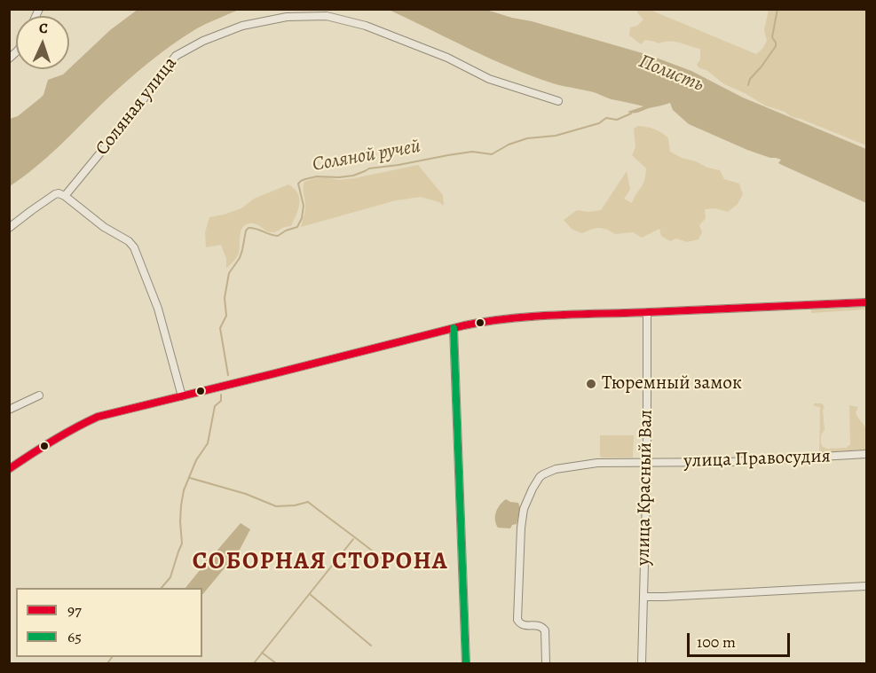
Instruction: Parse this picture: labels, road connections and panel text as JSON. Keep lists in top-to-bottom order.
{
  "streets": {
    "street": ["Соляная улица", "улица Правосудия", "улица Красный Вал"]
  },
  "crossings": [
    ["улица Правосудия", "улица Красный Вал"]
  ],
  "districts": ["СОБОРНАЯ СТОРОНА"],
  "water": ["Полисть", "Соляной ручей"],
  "places": ["Тюремный замок"],
  "lines": ["transit line 97", "transit line 65"],
  "legend": ["97", "65"],
  "scale_bar": "100 m",
  "north": "top"
}
